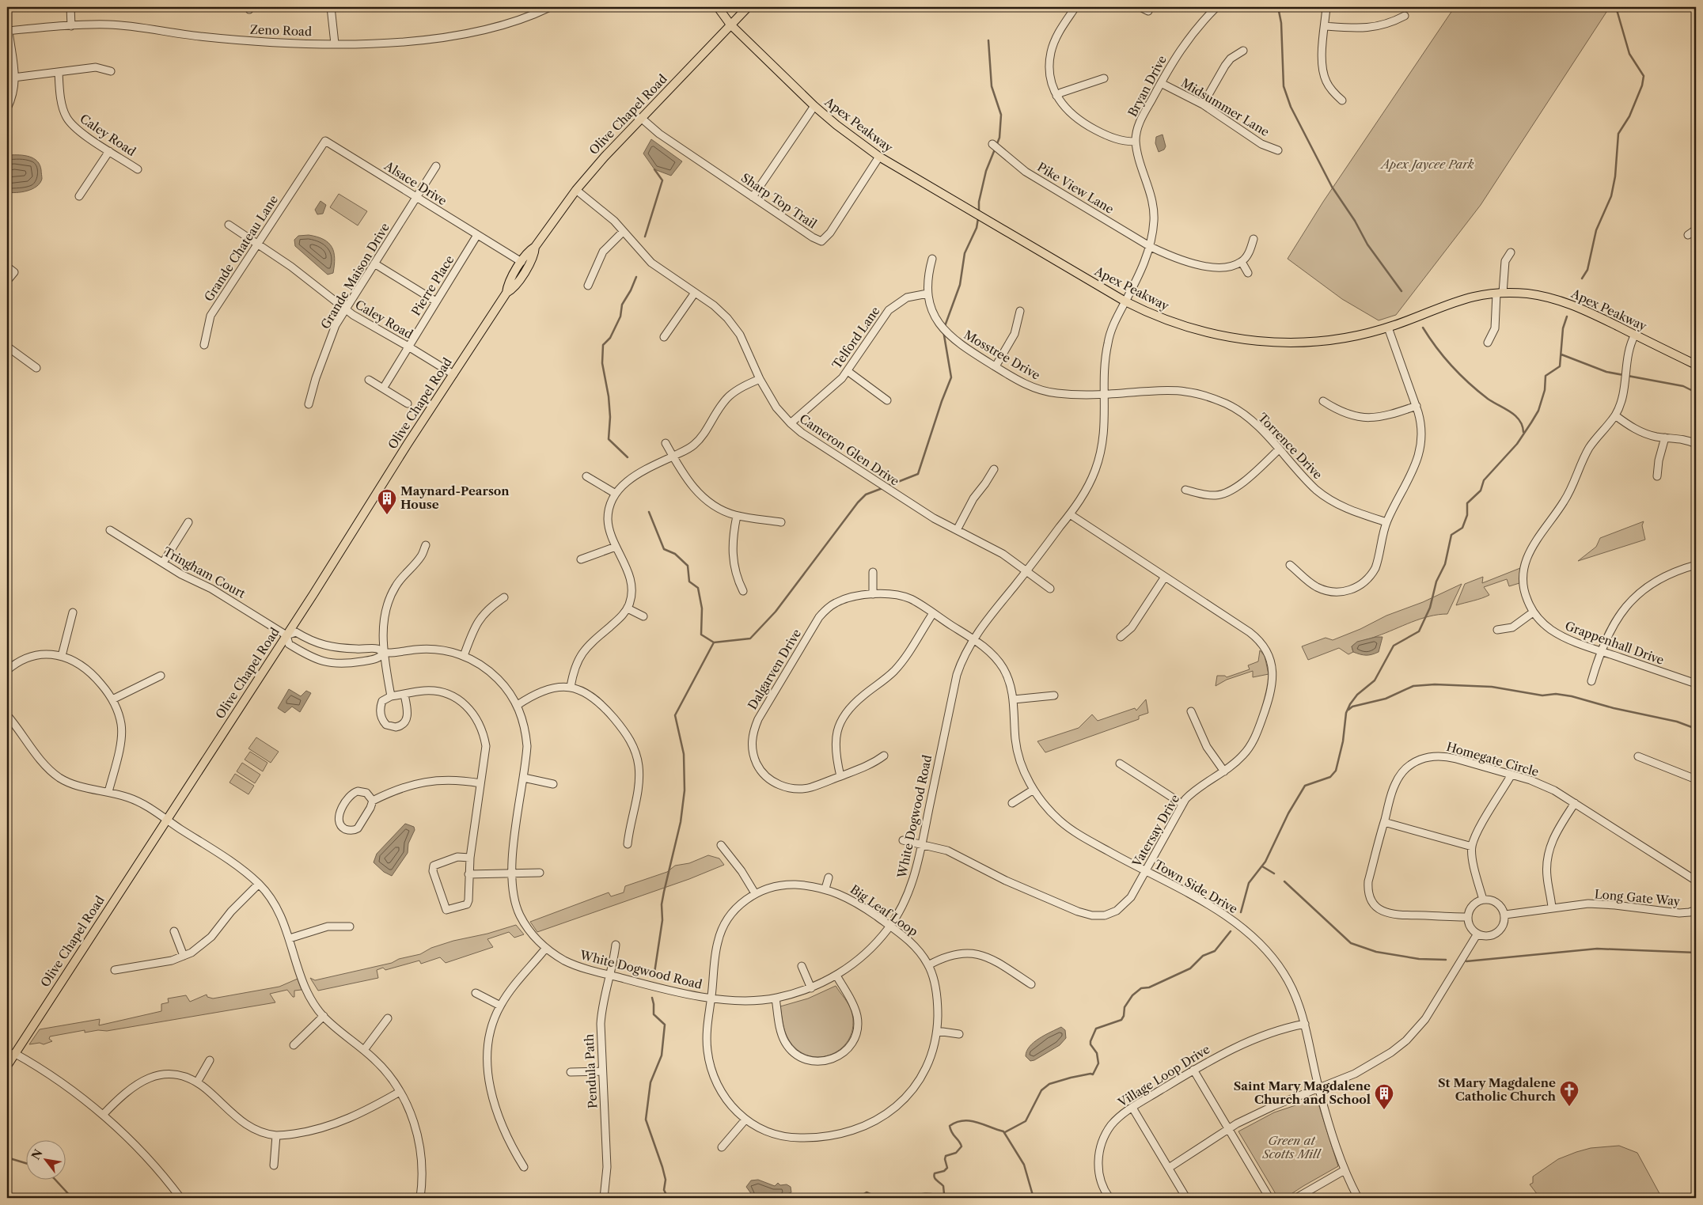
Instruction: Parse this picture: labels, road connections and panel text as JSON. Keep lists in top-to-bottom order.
{
  "streets": {
    "main road": ["Olive Chapel Road", "Apex Peakway"],
    "street": [
      "Zeno Road",
      "Bryan Drive",
      "Midsummer Lane",
      "Caley Road",
      "Alsace Drive",
      "Pike View Lane",
      "Sharp Top Trail",
      "Grande Chateau Lane",
      "Grande Maison Drive",
      "Pierre Place",
      "Telford Lane",
      "Mosstree Drive",
      "Torrence Drive",
      "Cameron Glen Drive",
      "Tringham Court",
      "Grappenhall Drive",
      "Dalgarven Drive",
      "Homegate Circle",
      "White Dogwood Road",
      "Vatersay Drive",
      "Town Side Drive",
      "Long Gate Way",
      "Big Leaf Loop",
      "Pendula Path",
      "Village Loop Drive"
    ]
  },
  "crossings": [
    ["Bryan Drive", "Midsummer Lane"],
    ["Bryan Drive", "Apex Peakway"],
    ["Bryan Drive", "Pike View Lane"],
    ["Bryan Drive", "White Dogwood Road"],
    ["Olive Chapel Road", "Apex Peakway"],
    ["Olive Chapel Road", "Caley Road"],
    ["Olive Chapel Road", "Alsace Drive"],
    ["Olive Chapel Road", "Sharp Top Trail"],
    ["Olive Chapel Road", "Cameron Glen Drive"],
    ["Olive Chapel Road", "Tringham Court"],
    ["Olive Chapel Road", "White Dogwood Road"],
    ["Apex Peakway", "Sharp Top Trail"],
    ["Apex Peakway", "Grappenhall Drive"],
    ["Apex Peakway", "White Dogwood Road"],
    ["Caley Road", "Grande Chateau Lane"],
    ["Caley Road", "Grande Maison Drive"],
    ["Caley Road", "Pierre Place"],
    ["Alsace Drive", "Grande Chateau Lane"],
    ["Alsace Drive", "Grande Maison Drive"],
    ["Alsace Drive", "Pierre Place"],
    ["Telford Lane", "Mosstree Drive"],
    ["Telford Lane", "Cameron Glen Drive"],
    ["Mosstree Drive", "Torrence Drive"],
    ["Mosstree Drive", "White Dogwood Road"],
    ["Torrence Drive", "White Dogwood Road"],
    ["Cameron Glen Drive", "White Dogwood Road"],
    ["Tringham Court", "White Dogwood Road"],
    ["Dalgarven Drive", "White Dogwood Road"],
    ["Dalgarven Drive", "Town Side Drive"],
    ["Homegate Circle", "Long Gate Way"],
    ["White Dogwood Road", "Vatersay Drive"],
    ["White Dogwood Road", "Town Side Drive"],
    ["White Dogwood Road", "Big Leaf Loop"],
    ["White Dogwood Road", "Pendula Path"],
    ["Vatersay Drive", "Town Side Drive"],
    ["Town Side Drive", "Village Loop Drive"]
  ],
  "parks": ["Apex Jaycee Park", "Green at Scotts Mill"],
  "places": {
    "building": ["Maynard-Pearson House", "Saint Mary Magdalene Church and School"],
    "church": ["St Mary Magdalene Catholic Church"]
  },
  "north": "top left"
}
